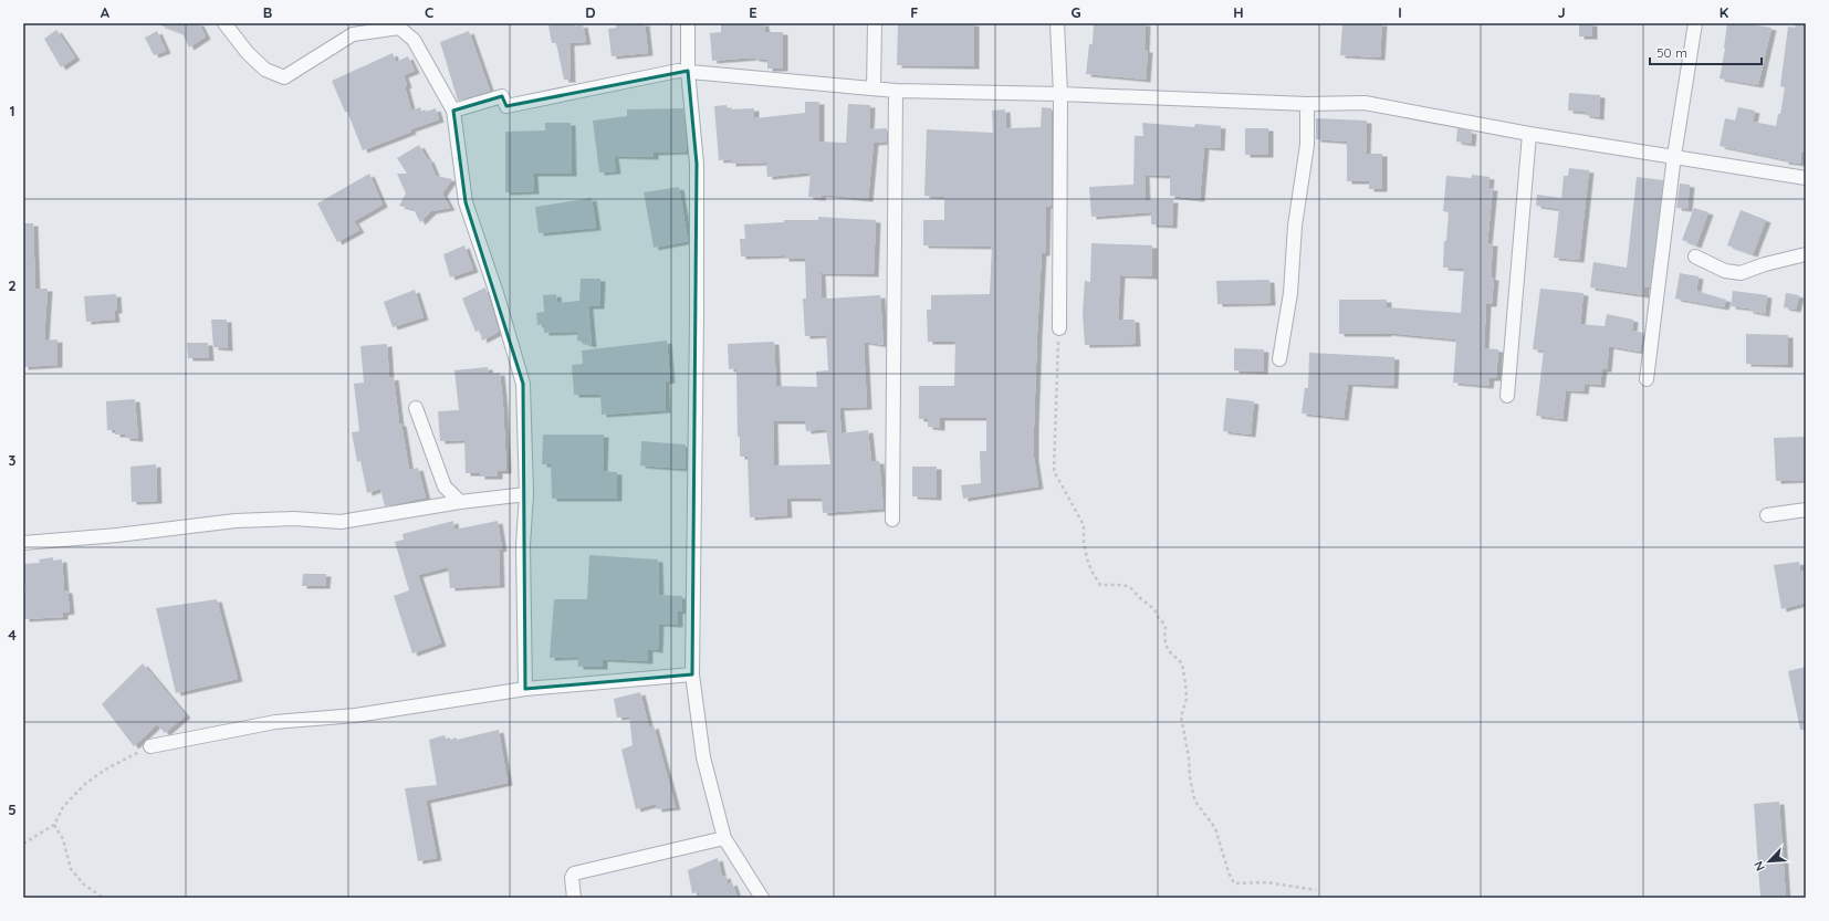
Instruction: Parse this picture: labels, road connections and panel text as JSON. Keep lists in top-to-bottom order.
{
  "scale_bar": "50 m",
  "north": "bottom left",
  "grid": {
    "columns": [
      "A",
      "B",
      "C",
      "D",
      "E",
      "F",
      "G",
      "H",
      "I",
      "J",
      "K"
    ],
    "rows": [
      "1",
      "2",
      "3",
      "4",
      "5"
    ]
  }
}
